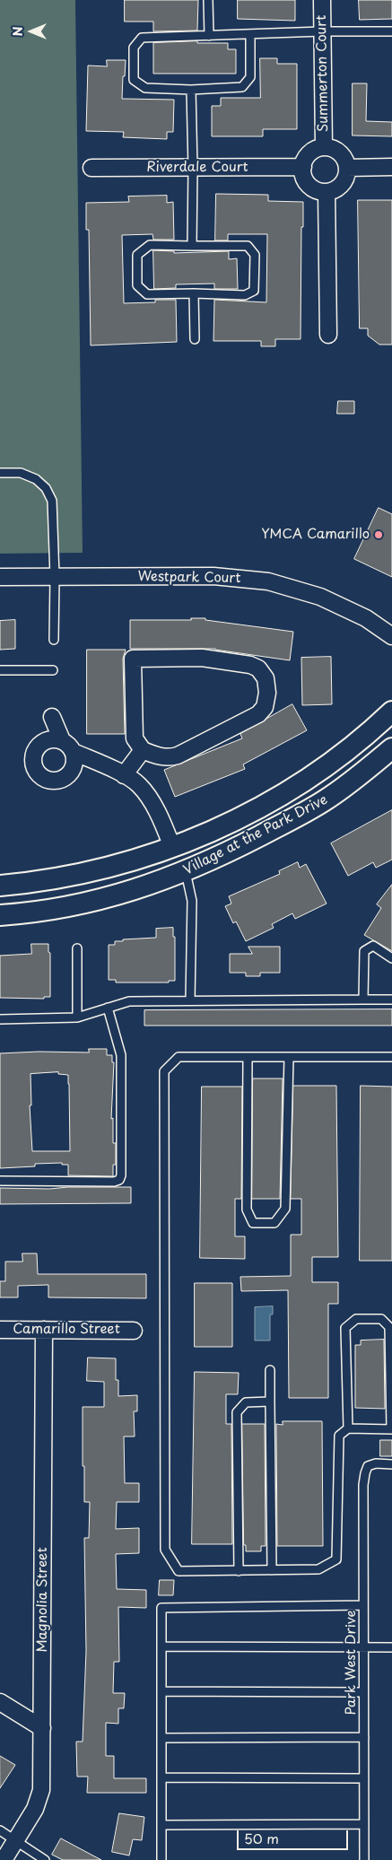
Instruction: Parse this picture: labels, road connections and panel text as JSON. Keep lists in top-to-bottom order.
{
  "streets": {
    "street": [
      "Summerton Court",
      "Riverdale Court",
      "Westpark Court",
      "Village at the Park Drive",
      "Camarillo Street",
      "Magnolia Street"
    ],
    "lane": ["Park West Drive"]
  },
  "crossings": [
    ["Summerton Court", "Riverdale Court"],
    ["Camarillo Street", "Magnolia Street"]
  ],
  "places": ["YMCA Camarillo"],
  "scale_bar": "50 m",
  "north": "left"
}
